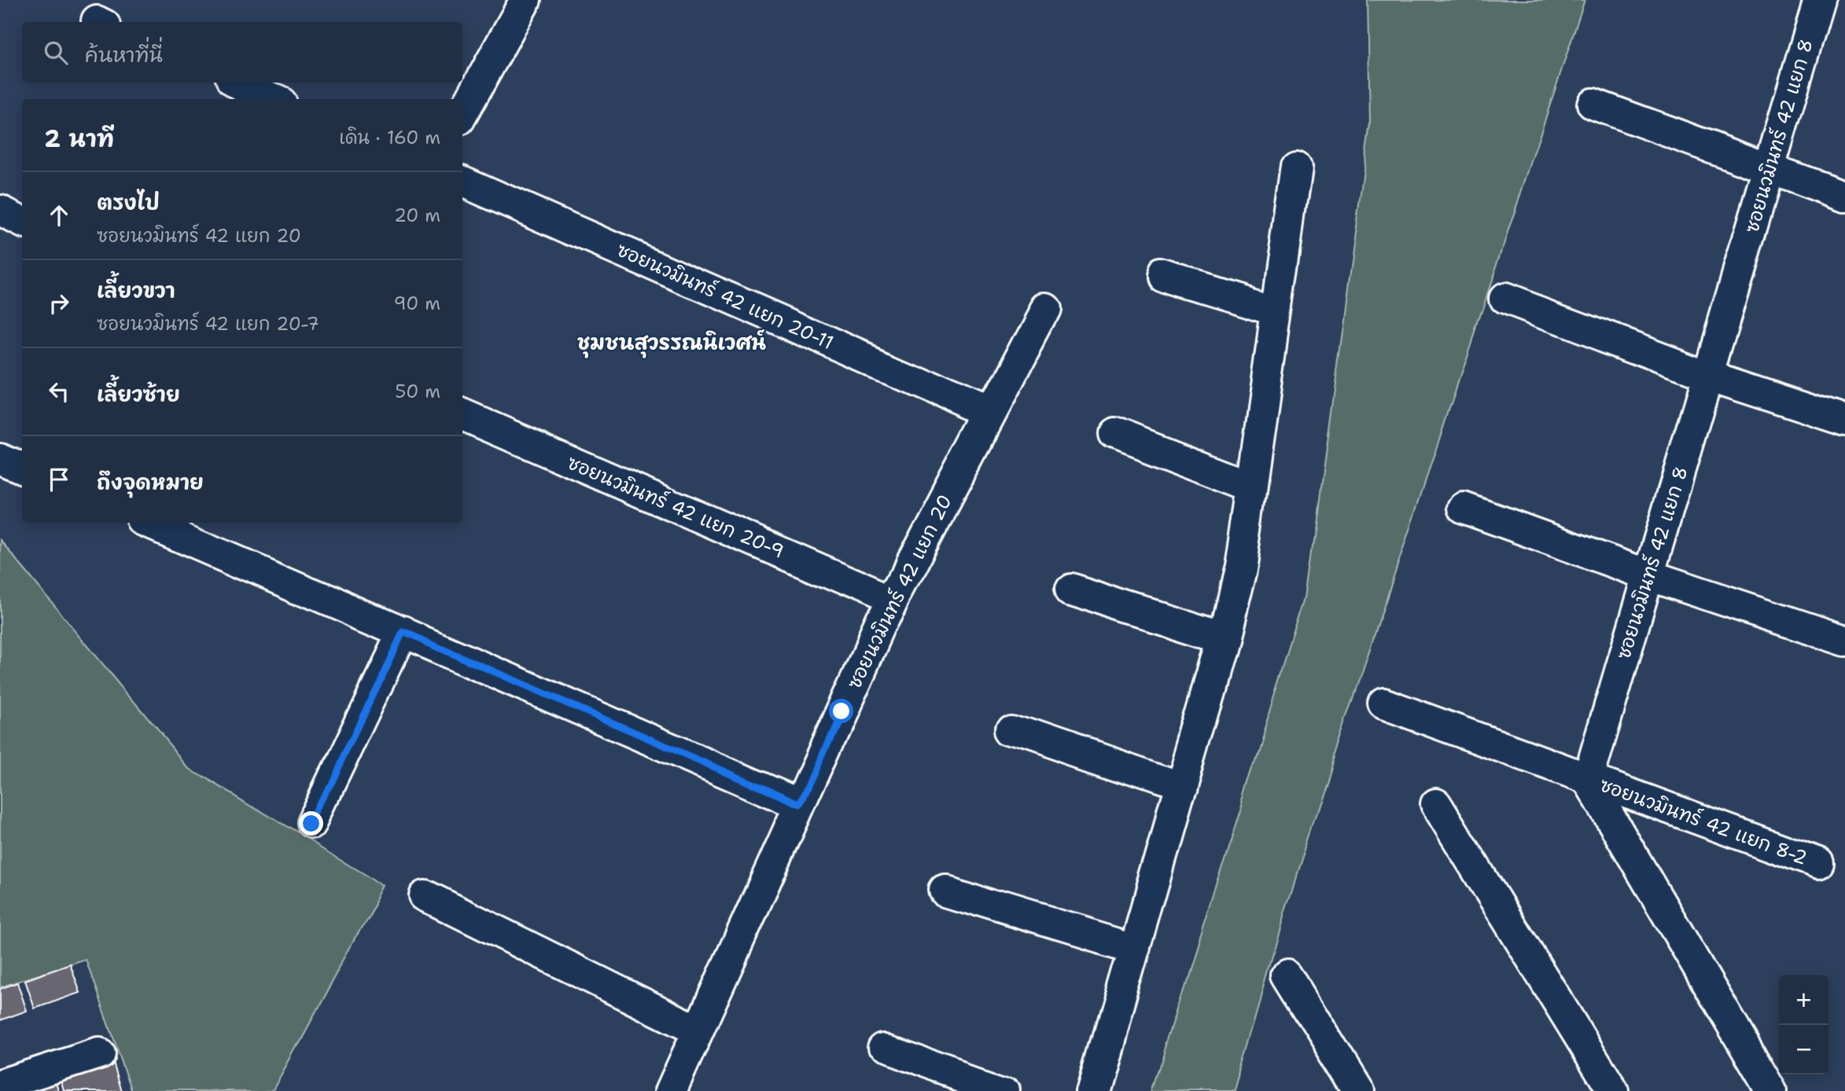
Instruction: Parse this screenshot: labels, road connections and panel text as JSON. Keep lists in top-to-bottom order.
{
  "streets": {
    "street": [
      "ซอยนวมินทร์ 42 แยก 8",
      "ซอยนวมินทร์ 42 แยก 20-11",
      "ซอยนวมินทร์ 42 แยก 20-9",
      "ซอยนวมินทร์ 42 แยก 20",
      "ซอยนวมินทร์ 42 แยก 8-2"
    ]
  },
  "crossings": [
    ["ซอยนวมินทร์ 42 แยก 8", "ซอยนวมินทร์ 42 แยก 8-2"],
    ["ซอยนวมินทร์ 42 แยก 20-11", "ซอยนวมินทร์ 42 แยก 20"],
    ["ซอยนวมินทร์ 42 แยก 20-9", "ซอยนวมินทร์ 42 แยก 20"]
  ],
  "districts": ["ชุมชนสุวรรณนิเวศน์"],
  "page": {
    "search": "ค้นหาที่นี่",
    "heading": ["2 นาที", "เดิน · 160 m"],
    "list": [
      ["ตรงไป", "ซอยนวมินทร์ 42 แยก 20", "20 m"],
      ["เลี้ยวขวา", "ซอยนวมินทร์ 42 แยก 20-7", "90 m"],
      ["เลี้ยวซ้าย", "50 m"],
      "ถึงจุดหมาย"
    ],
    "map_buttons": ["+", "−"]
  }
}
